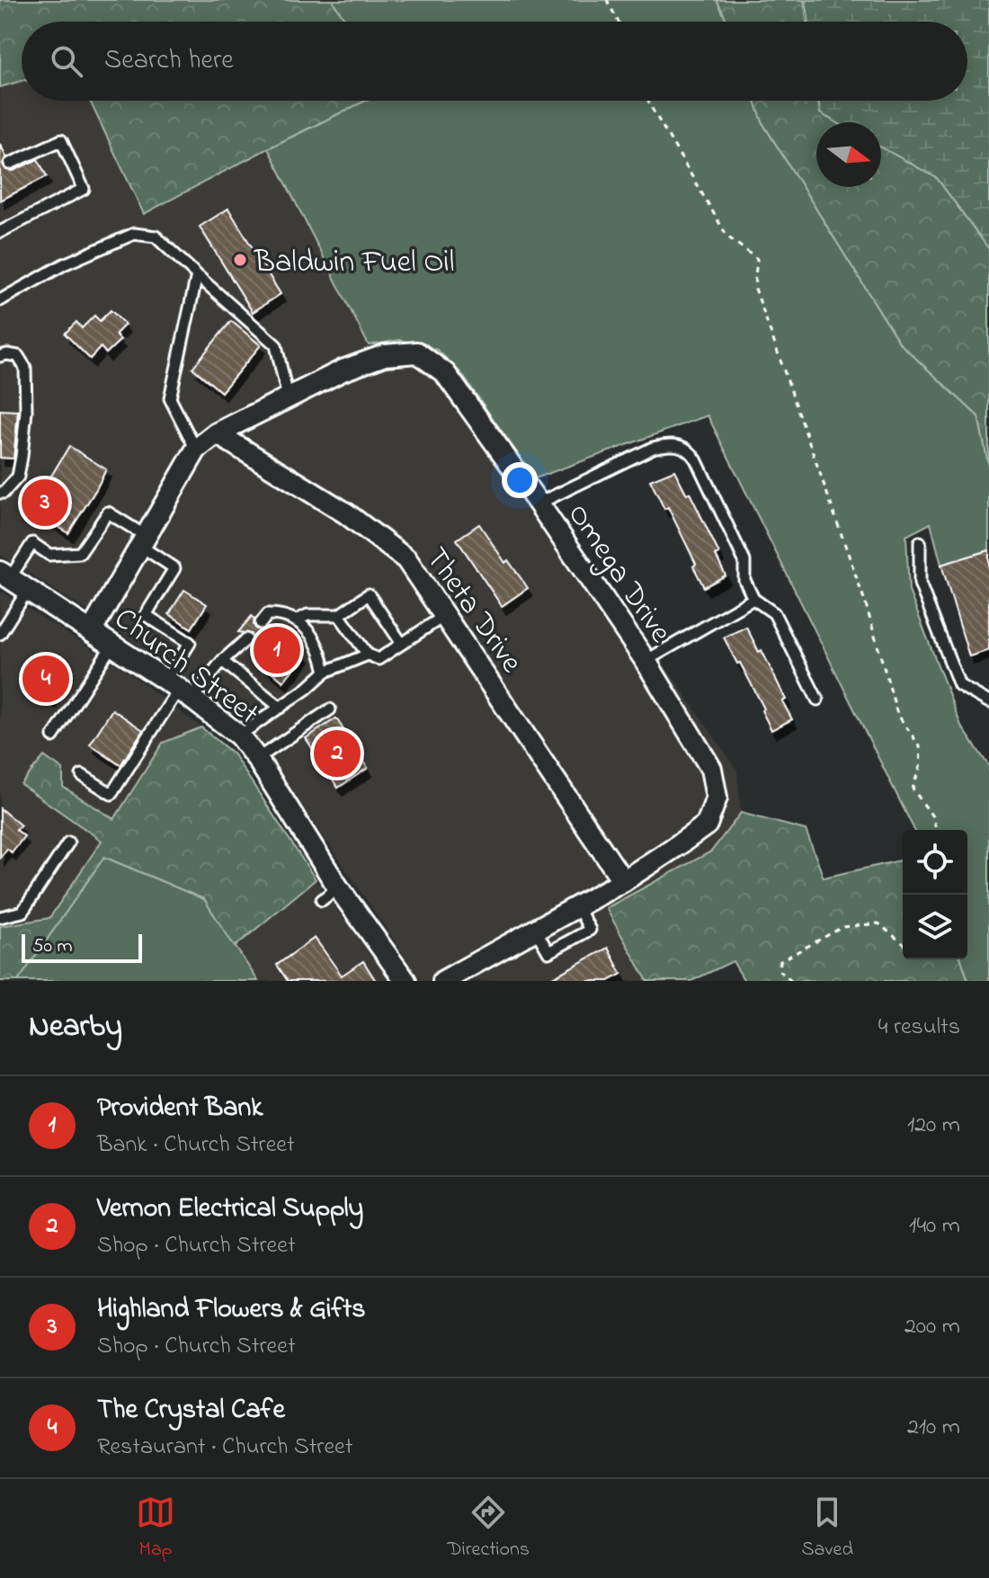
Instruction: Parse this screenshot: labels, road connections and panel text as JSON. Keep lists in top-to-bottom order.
{
  "streets": {
    "street": ["Omega Drive", "Theta Drive", "Church Street"]
  },
  "crossings": [
    ["Omega Drive", "Theta Drive"],
    ["Omega Drive", "Church Street"]
  ],
  "places": ["Baldwin Fuel Oil"],
  "scale_bar": "50 m",
  "north": "right",
  "page": {
    "search": "Search here",
    "pins": [
      "3",
      "1",
      "4",
      "2"
    ],
    "scale": "50 m",
    "heading": ["Nearby", "4 results"],
    "list": [
      {
        "mark": "1",
        "name": "Provident Bank",
        "note": "Bank · Church Street",
        "value": "120 m"
      },
      {
        "mark": "2",
        "name": "Vernon Electrical Supply",
        "note": "Shop · Church Street",
        "value": "140 m"
      },
      {
        "mark": "3",
        "name": "Highland Flowers & Gifts",
        "note": "Shop · Church Street",
        "value": "200 m"
      },
      {
        "mark": "4",
        "name": "The Crystal Cafe",
        "note": "Restaurant · Church Street",
        "value": "210 m"
      }
    ],
    "nav": ["Map", "Directions", "Saved"]
  }
}
